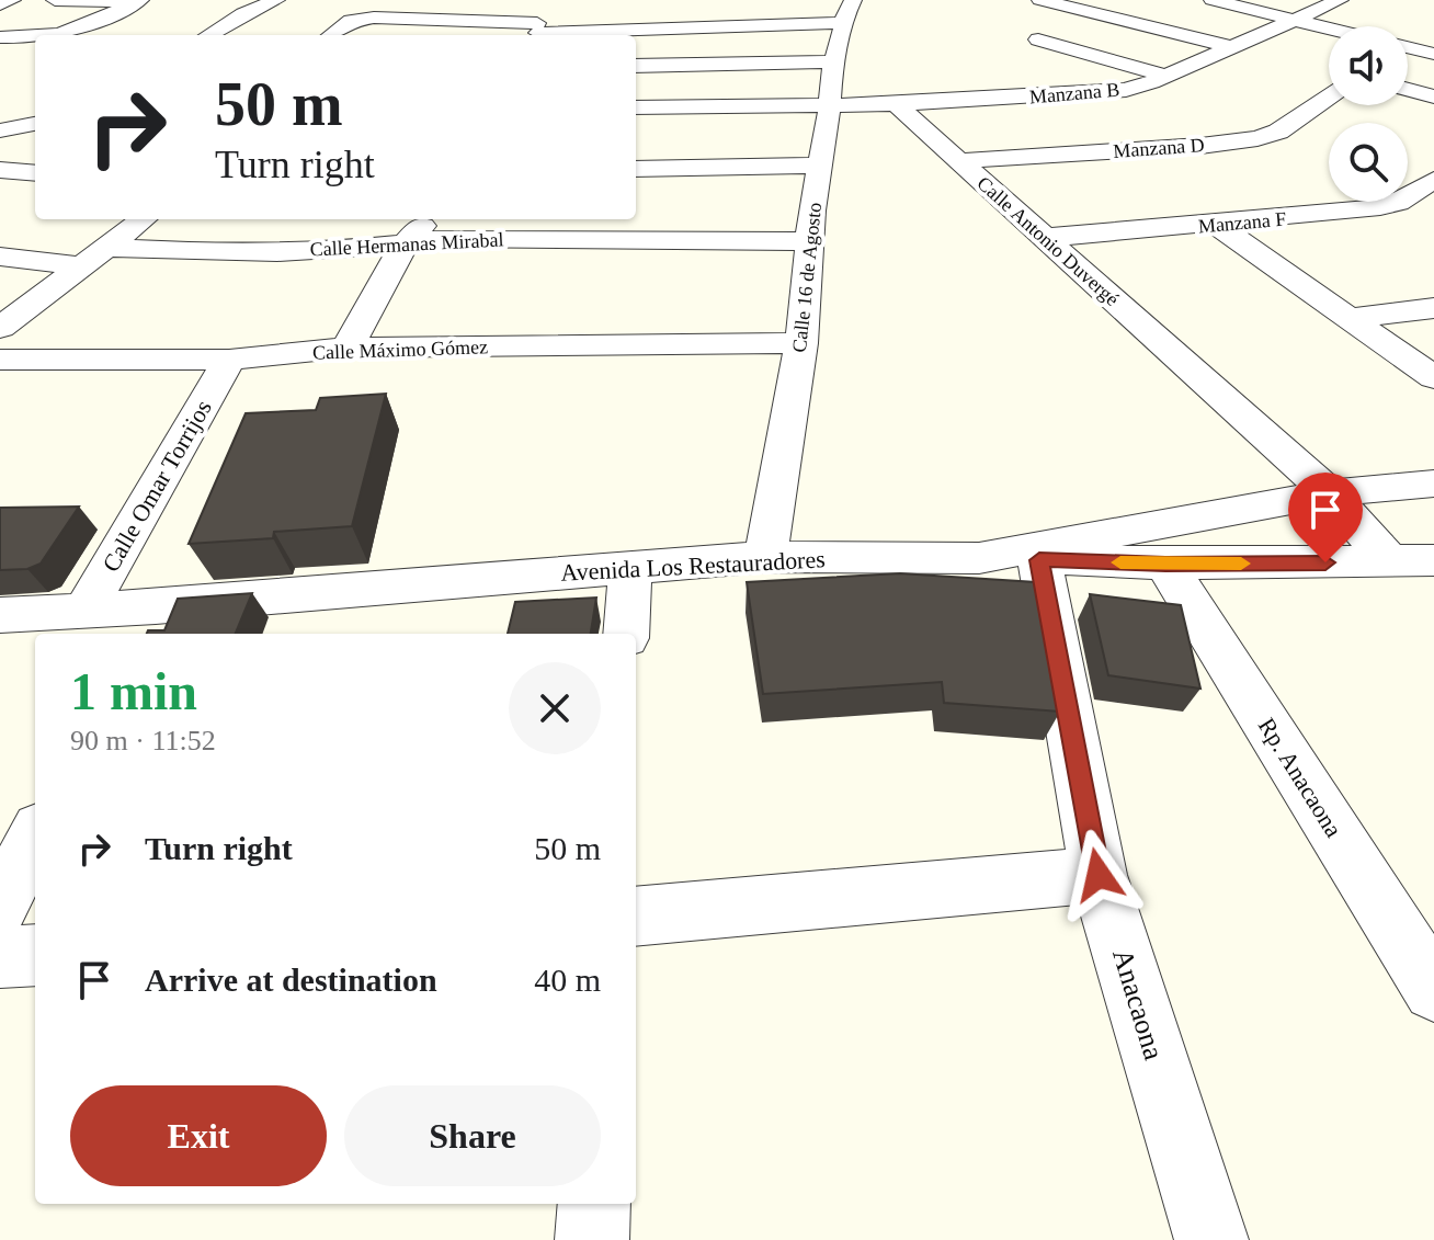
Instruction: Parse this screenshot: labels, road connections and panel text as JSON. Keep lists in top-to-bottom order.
{
  "streets": {
    "street": [
      "Manzana B",
      "Manzana D",
      "Manzana F",
      "Calle Antonio Duvergé",
      "Calle Hermanas Mirabal",
      "Calle 16 de Agosto",
      "Calle Máximo Gómez",
      "Calle Omar Torrijos",
      "Avenida Los Restauradores",
      "Rp. Anacaona",
      "Anacaona"
    ]
  },
  "crossings": [
    ["Manzana B", "Calle Antonio Duvergé"],
    ["Manzana D", "Calle Antonio Duvergé"],
    ["Manzana F", "Calle Antonio Duvergé"],
    ["Calle Antonio Duvergé", "Avenida Los Restauradores"],
    ["Calle Hermanas Mirabal", "Calle 16 de Agosto"],
    ["Calle 16 de Agosto", "Calle Máximo Gómez"],
    ["Calle 16 de Agosto", "Avenida Los Restauradores"],
    ["Calle Máximo Gómez", "Calle Omar Torrijos"],
    ["Calle Omar Torrijos", "Avenida Los Restauradores"]
  ],
  "page": {
    "turn": ["50 m", "Turn right"],
    "heading": ["1 min", "90 m · 11:52"],
    "list": [
      {
        "name": "Turn right",
        "value": "50 m"
      },
      {
        "name": "Arrive at destination",
        "value": "40 m"
      }
    ],
    "buttons": ["Exit", "Share"]
  }
}
